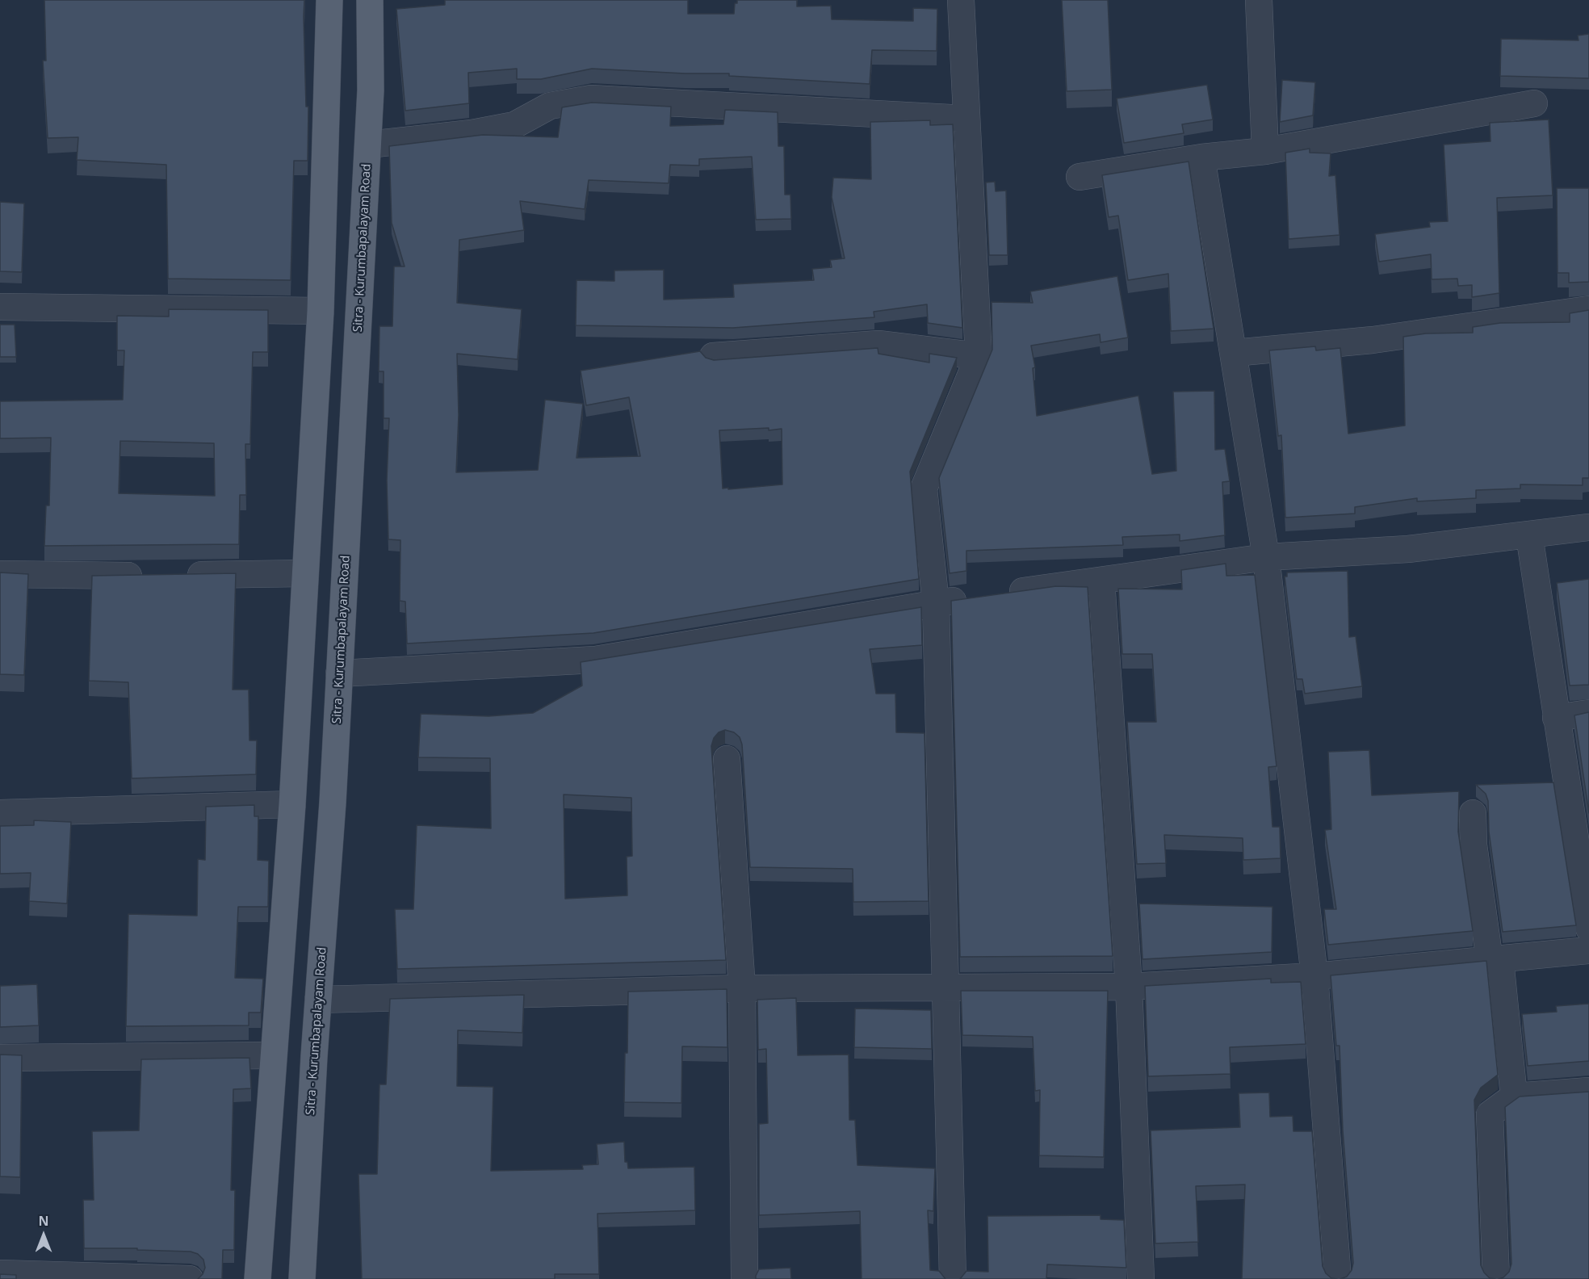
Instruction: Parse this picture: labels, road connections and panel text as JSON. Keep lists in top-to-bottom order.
{
  "streets": {
    "main road": ["Sitra - Kurumbapalayam Road"]
  },
  "north": "top"
}
